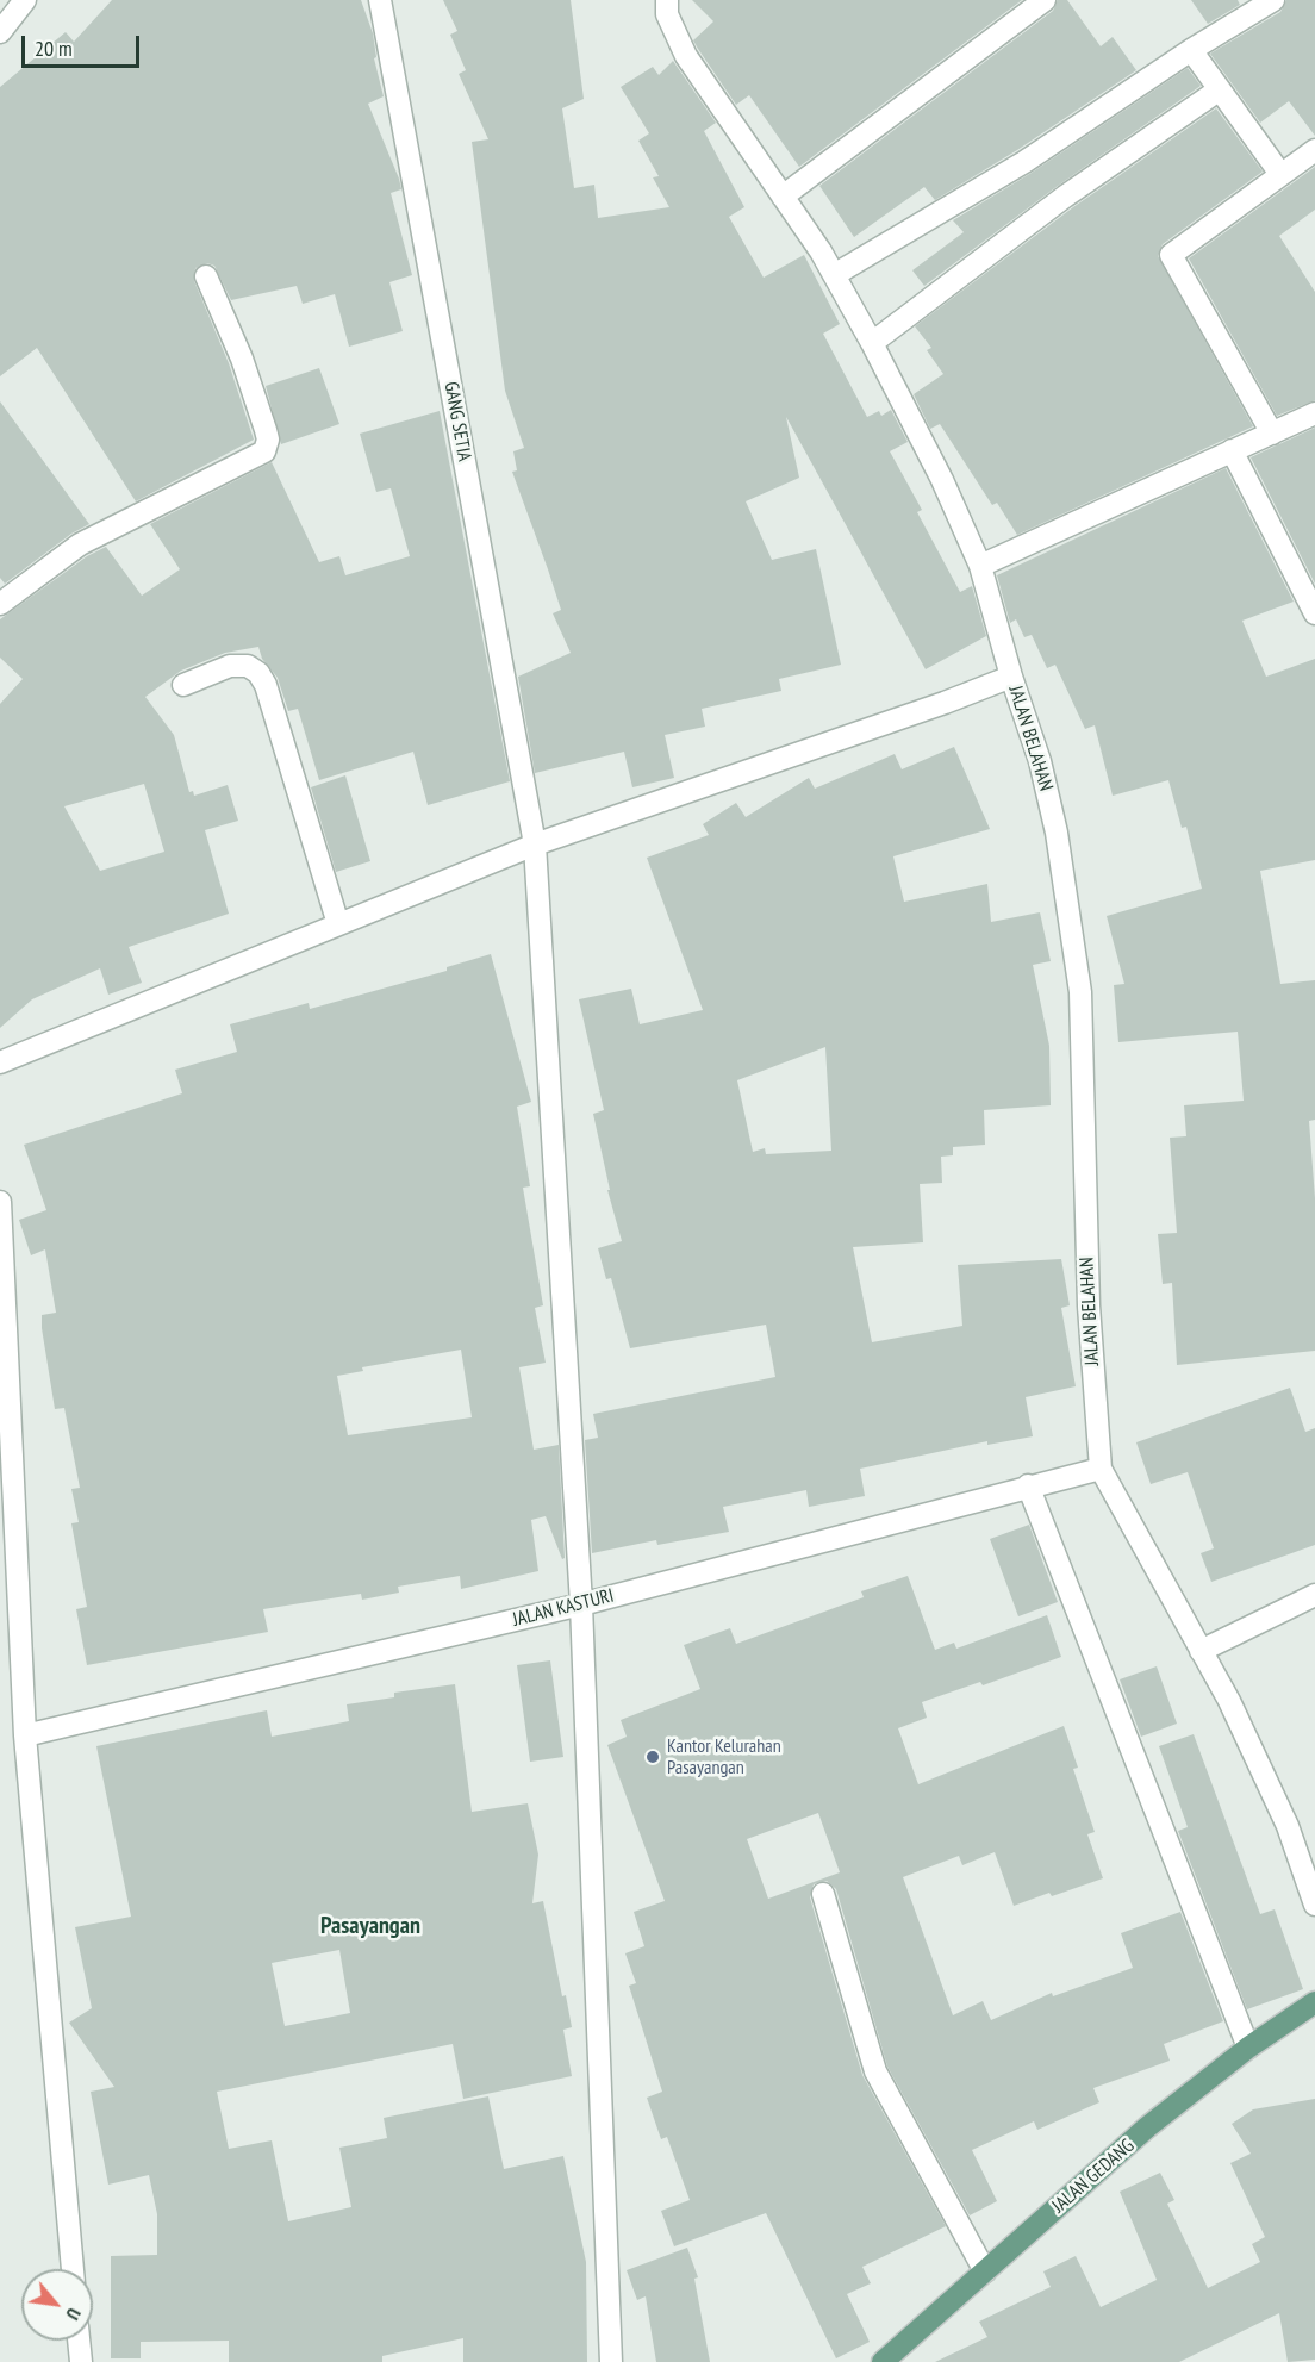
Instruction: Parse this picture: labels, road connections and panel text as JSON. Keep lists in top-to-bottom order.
{
  "streets": {
    "main road": ["JALAN GEDANG"],
    "street": ["GANG SETIA", "JALAN BELAHAN", "JALAN KASTURI"]
  },
  "crossings": [
    ["GANG SETIA", "JALAN KASTURI"],
    ["JALAN BELAHAN", "JALAN KASTURI"]
  ],
  "districts": ["Pasayangan"],
  "places": ["Kantor Kelurahan Pasayangan"],
  "scale_bar": "20 m",
  "north": "bottom right"
}
